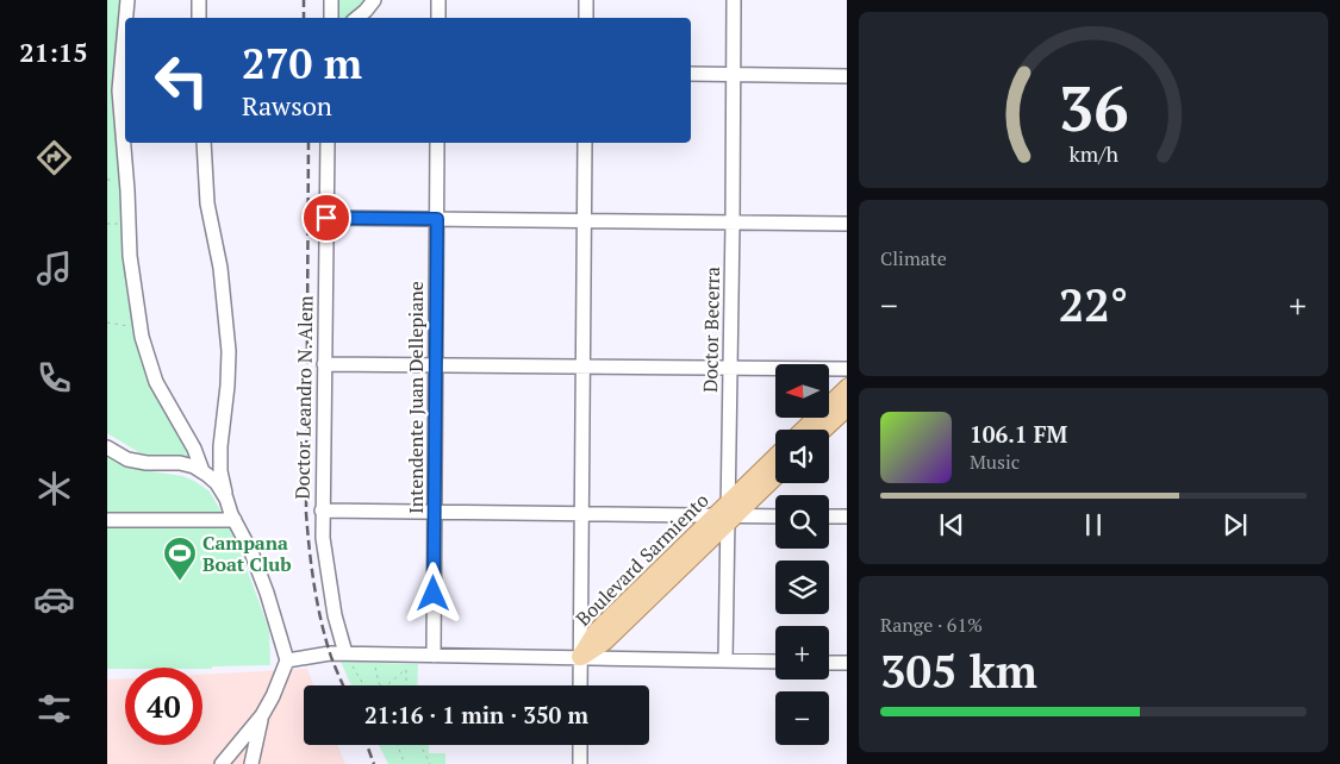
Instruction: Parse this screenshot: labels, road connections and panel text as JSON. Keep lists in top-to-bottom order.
{
  "streets": {
    "main road": ["Boulevard Sarmiento"],
    "street": ["Doctor Becerra", "Doctor Leandro N. Alem", "Intendente Juan Dellepiane"]
  },
  "crossings": [
    ["Doctor Becerra", "Boulevard Sarmiento"]
  ],
  "places": {
    "sports": ["Campana Boat Club"]
  },
  "north": "left",
  "page": {
    "tabs": "21:15",
    "turn": ["270 m", "Rawson"],
    "tile": [
      "Climate",
      ["Range · 61%", "305 km"]
    ],
    "heat": ["−", "22°", "+"],
    "map_buttons": ["+", "−"],
    "song": ["106.1 FM", "Music"],
    "limit": "40",
    "trip": "21:16 · 1 min · 350 m",
    "gauge": ["36", "km/h"]
  }
}
